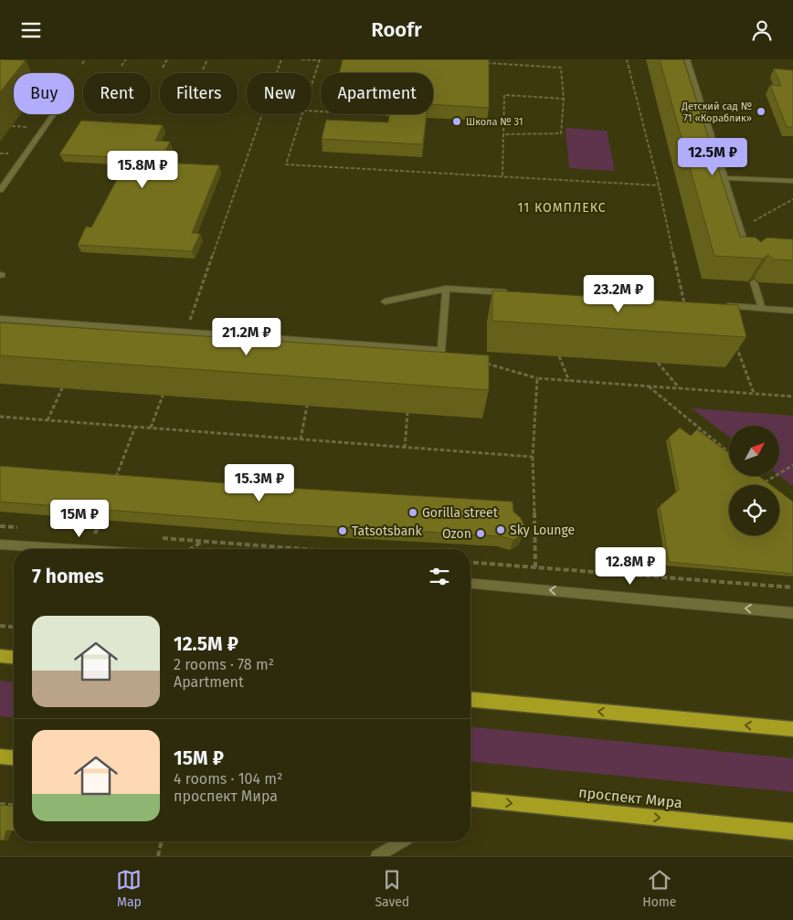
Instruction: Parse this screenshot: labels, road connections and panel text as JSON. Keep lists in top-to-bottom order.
{
  "streets": {
    "main road": ["проспект Мира"]
  },
  "districts": ["11 КОМПЛЕКС"],
  "places": [
    "Детский сад № 71 «Кораблик»",
    "Школа № 31",
    "Gorilla street",
    "Sky Lounge",
    "Tatsotsbank",
    "Ozon"
  ],
  "north": "top right",
  "page": {
    "header": "Roofr",
    "chip": [
      "Buy",
      "Rent",
      "Filters",
      "New",
      "Apartment"
    ],
    "price": [
      "12.5M ₽",
      "15.8M ₽",
      "23.2M ₽",
      "21.2M ₽",
      "15.3M ₽",
      "15M ₽",
      "12.8M ₽"
    ],
    "heading": "7 homes",
    "list": [
      {
        "name": "12.5M ₽",
        "note": "2 rooms · 78 m² · Apartment"
      },
      {
        "name": "15M ₽",
        "note": "4 rooms · 104 m² · проспект Мира"
      }
    ],
    "tabs": ["Map", "Saved", "Home"]
  }
}
